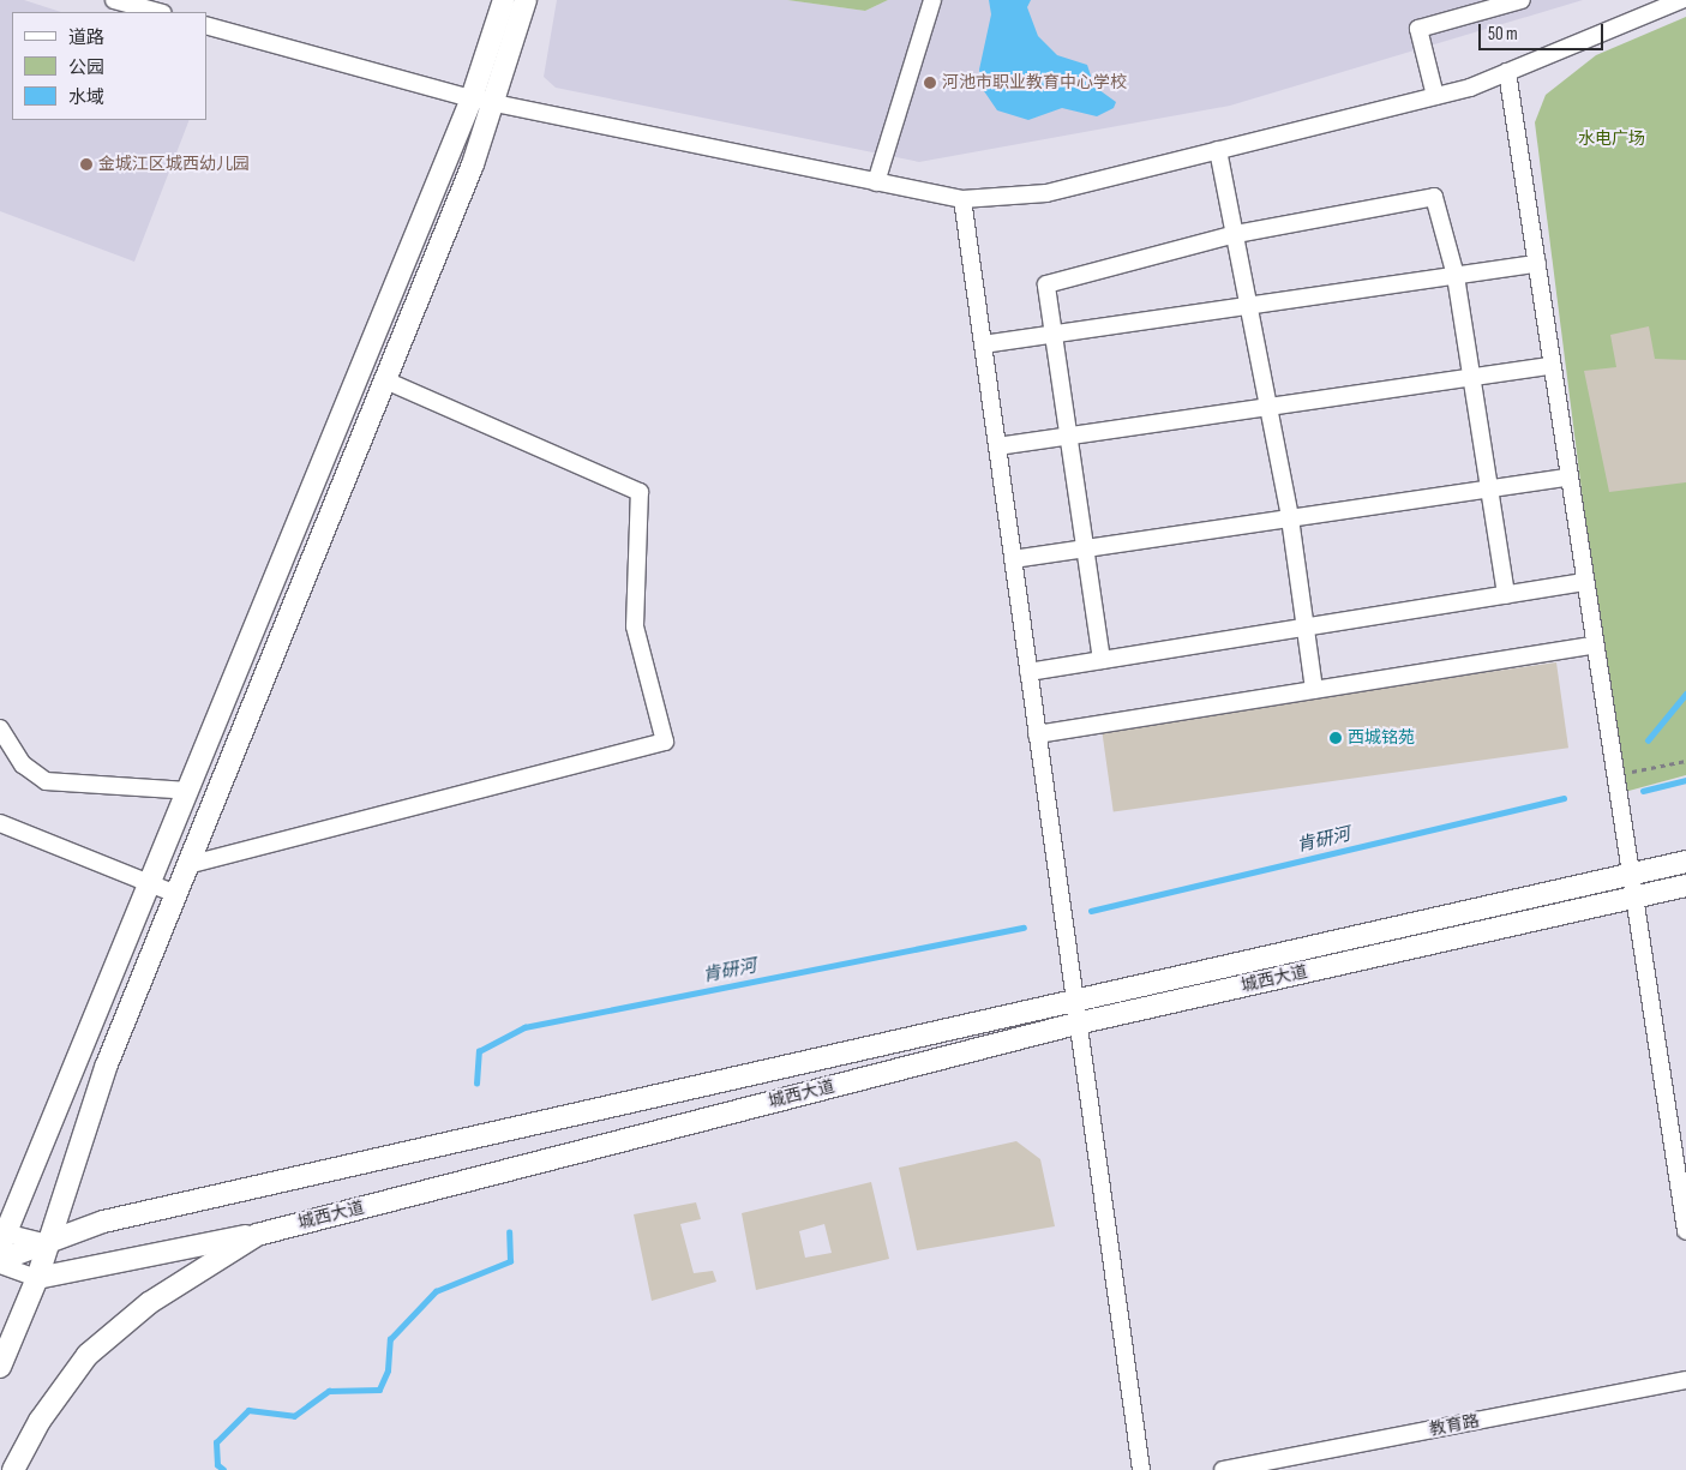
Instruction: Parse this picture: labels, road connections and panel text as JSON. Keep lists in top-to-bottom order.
{
  "streets": {
    "main road": ["城西大道"],
    "street": ["教育路"]
  },
  "water": ["肯研河"],
  "parks": ["水电广场"],
  "places": ["河池市职业教育中心学校", "金城江区城西幼儿园", "西城铭苑"],
  "legend": ["道路", "公园", "水域"],
  "scale_bar": "50 m"
}
